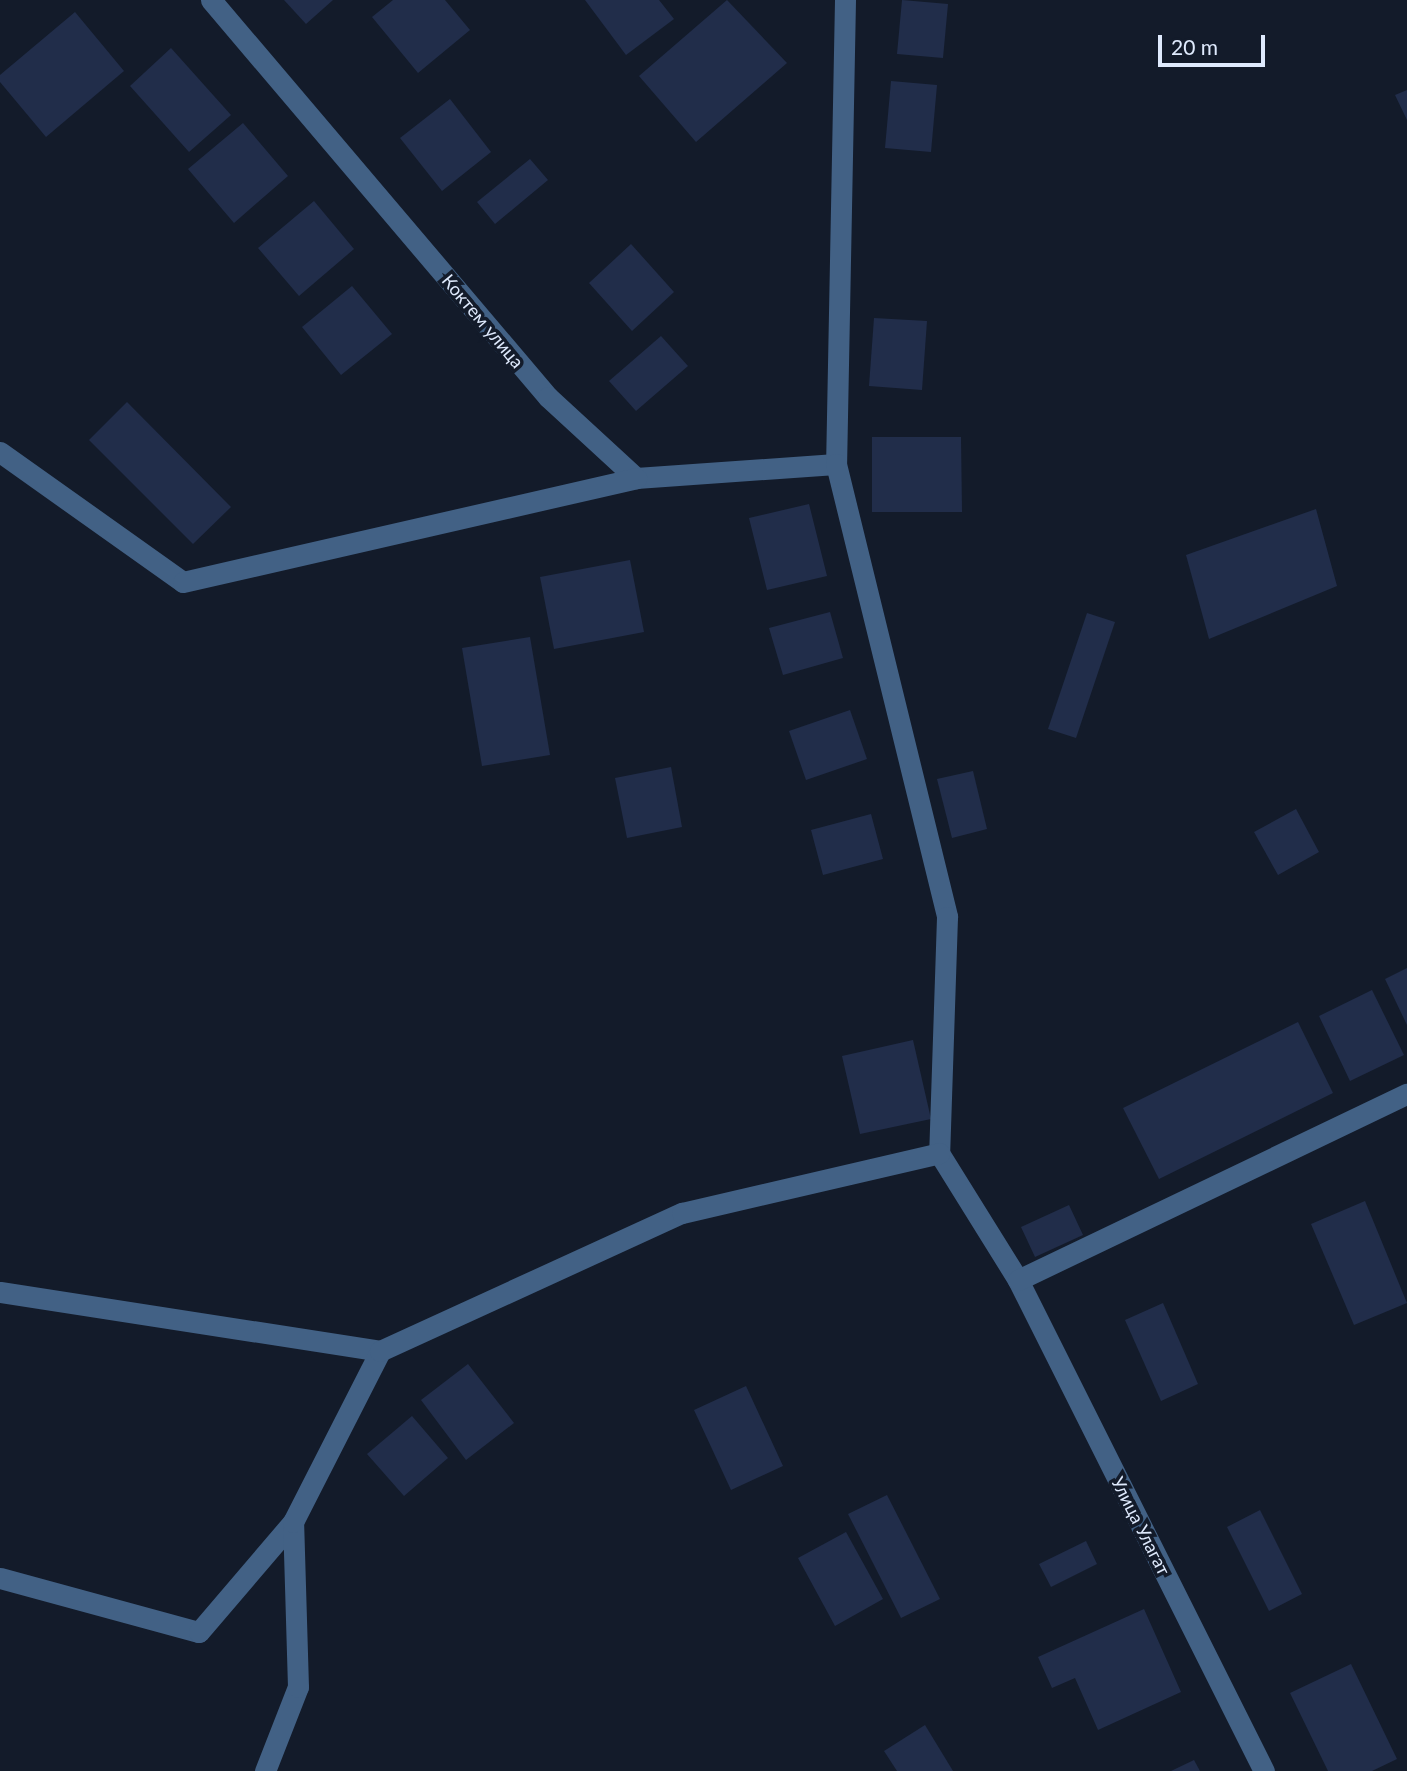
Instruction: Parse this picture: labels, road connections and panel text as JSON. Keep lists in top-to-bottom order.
{
  "streets": {
    "street": ["Коктем улица", "Улица Улагат"]
  },
  "scale_bar": "20 m"
}
